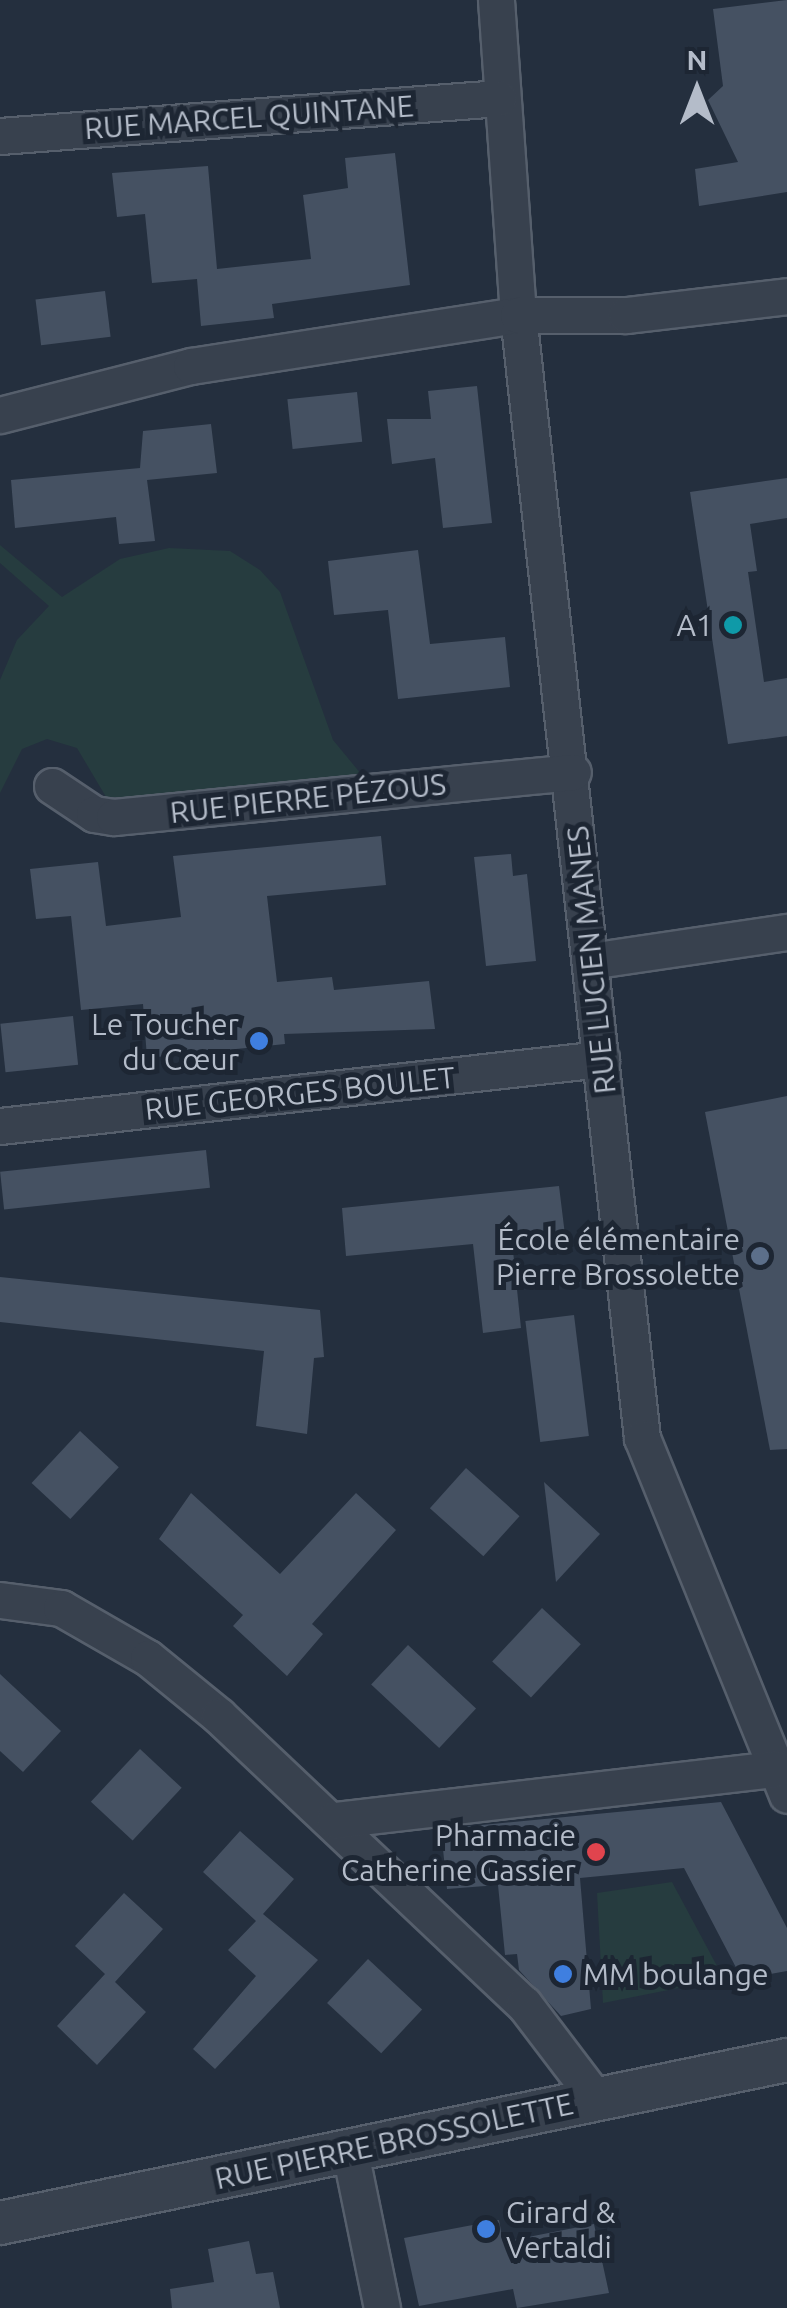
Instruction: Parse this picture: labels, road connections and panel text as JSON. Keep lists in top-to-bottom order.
{
  "streets": {
    "street": [
      "RUE MARCEL QUINTANE",
      "RUE PIERRE PÉZOUS",
      "RUE LUCIEN MANES",
      "RUE GEORGES BOULET",
      "RUE PIERRE BROSSOLETTE"
    ]
  },
  "crossings": [
    ["RUE MARCEL QUINTANE", "RUE LUCIEN MANES"],
    ["RUE PIERRE PÉZOUS", "RUE LUCIEN MANES"],
    ["RUE LUCIEN MANES", "RUE GEORGES BOULET"]
  ],
  "places": [
    "A1",
    "Le Toucher du Cœur",
    "École élémentaire Pierre Brossolette",
    "Pharmacie Catherine Gassier",
    "MM boulange",
    "Girard & Vertaldi"
  ],
  "north": "top"
}
